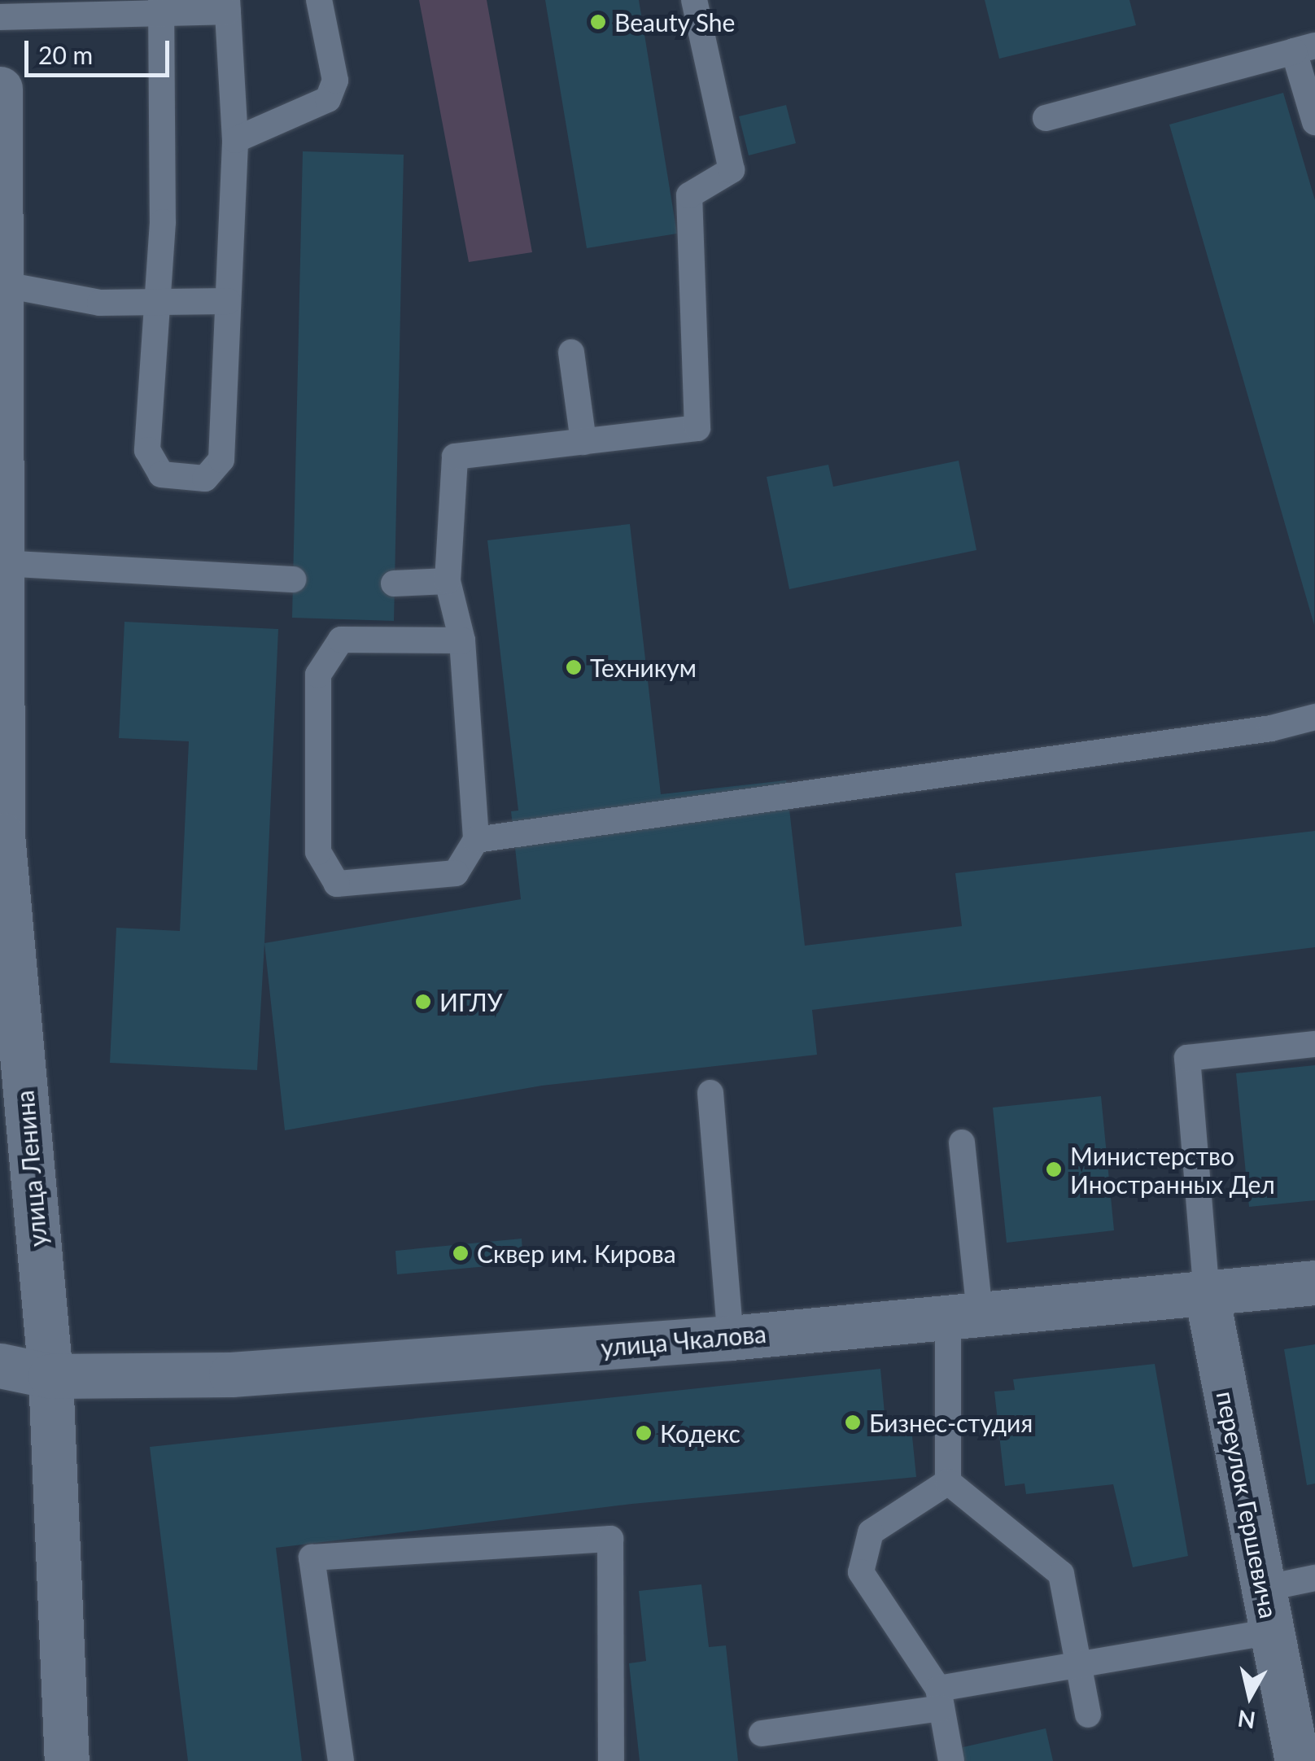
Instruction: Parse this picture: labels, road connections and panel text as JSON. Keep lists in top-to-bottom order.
{
  "streets": {
    "main road": ["улица Ленина", "улица Чкалова", "переулок Гершевича"]
  },
  "crossings": [
    ["улица Ленина", "улица Чкалова"],
    ["улица Чкалова", "переулок Гершевича"]
  ],
  "places": [
    "Beauty She",
    "Техникум",
    "ИГЛУ",
    "Министерство Иностранных Дел",
    "Сквер им. Кирова",
    "Бизнес-студия",
    "Кодекс"
  ],
  "scale_bar": "20 m",
  "north": "bottom"
}
